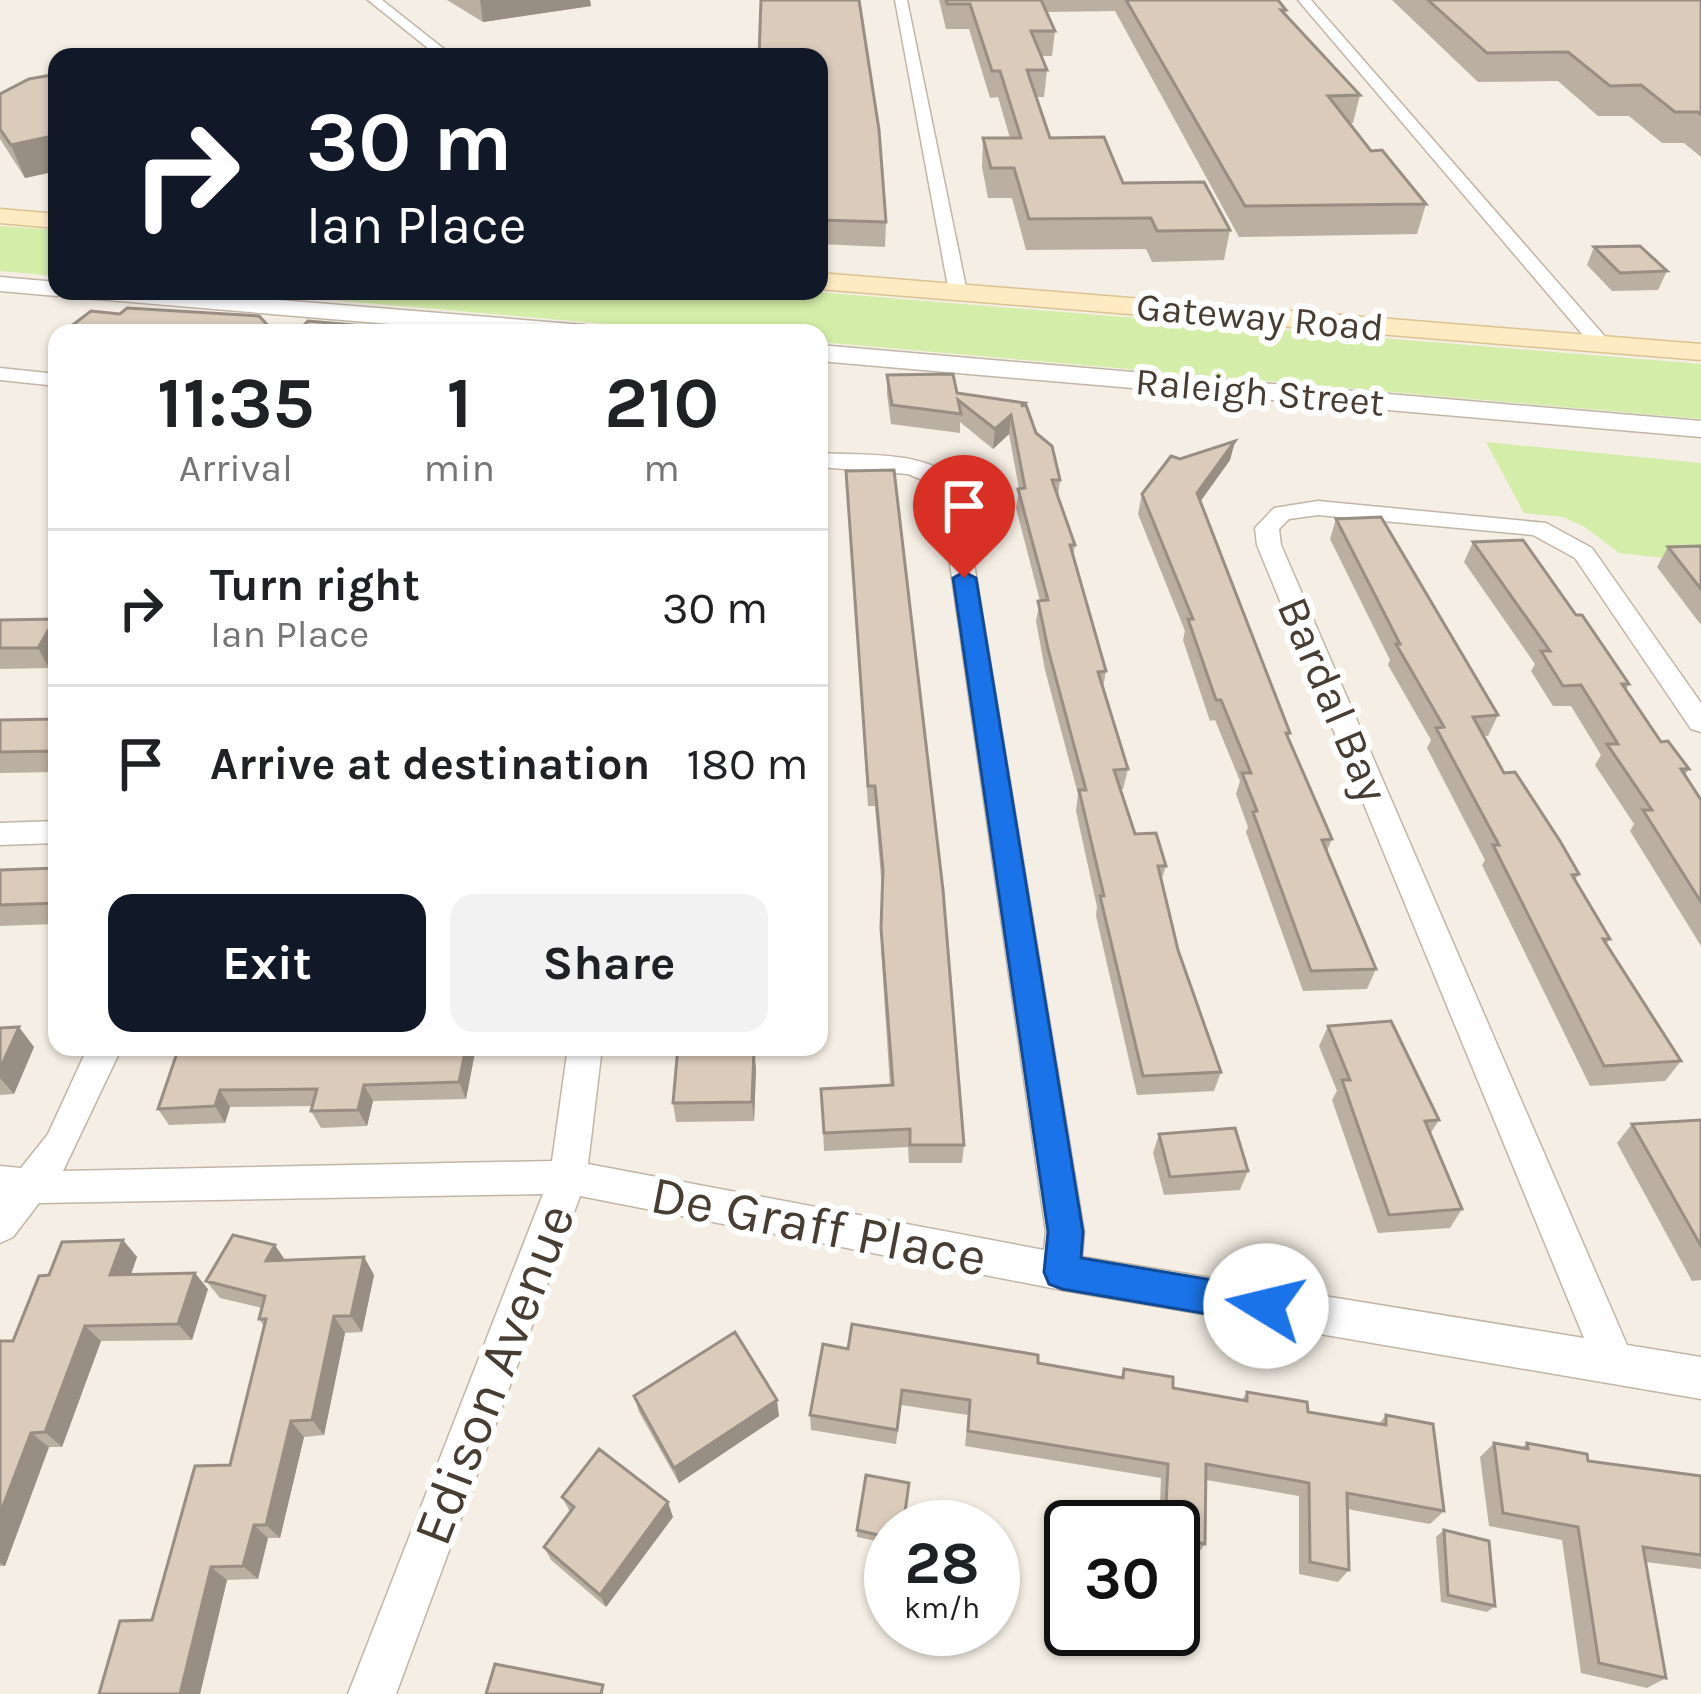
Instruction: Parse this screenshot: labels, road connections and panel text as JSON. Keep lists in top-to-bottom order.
{
  "streets": {
    "main road": ["Gateway Road"],
    "street": [
      "Raleigh Street",
      "Bardal Bay",
      "De Graff Place",
      "Edison Avenue"
    ]
  },
  "crossings": [
    ["Bardal Bay", "De Graff Place"],
    ["De Graff Place", "Edison Avenue"]
  ],
  "page": {
    "turn": ["30 m", "Ian Place"],
    "eta": [
      "11:35",
      "Arrival",
      "1",
      "min",
      "210",
      "m"
    ],
    "list": [
      {
        "name": "Turn right",
        "note": "Ian Place",
        "value": "30 m"
      },
      {
        "name": "Arrive at destination",
        "value": "180 m"
      }
    ],
    "buttons": ["Exit", "Share"],
    "speed": "28 km/h",
    "limit": "30"
  }
}
